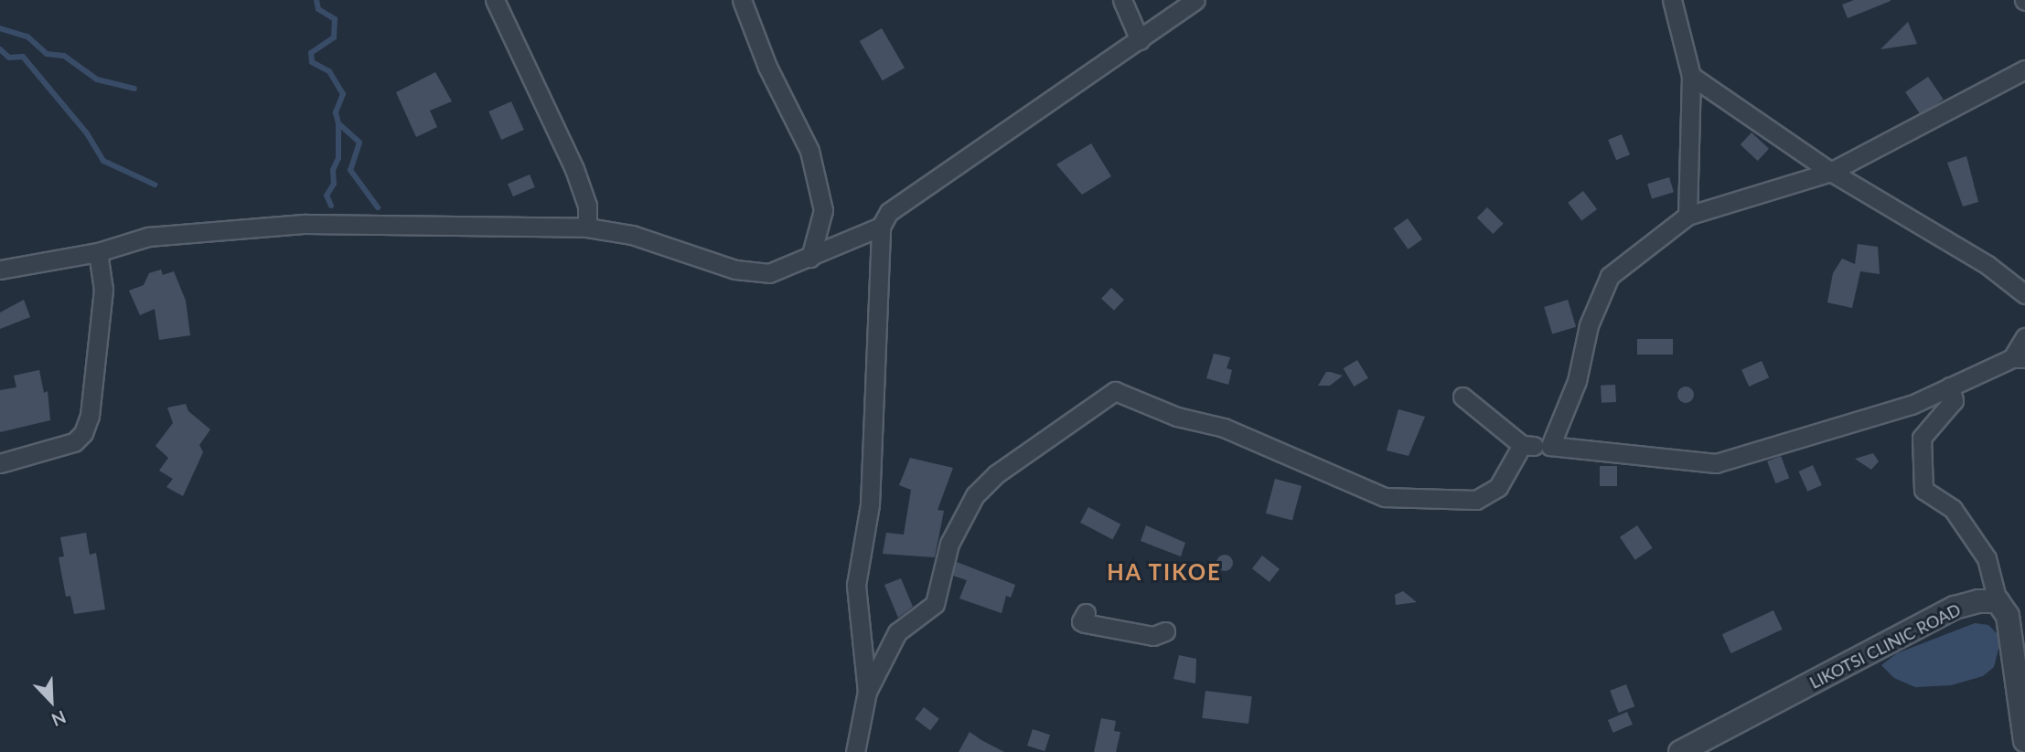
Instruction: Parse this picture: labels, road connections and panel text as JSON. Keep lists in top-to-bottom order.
{
  "streets": {
    "street": ["LIKOTSI CLINIC ROAD"]
  },
  "districts": ["HA TIKOE"],
  "north": "bottom right"
}
